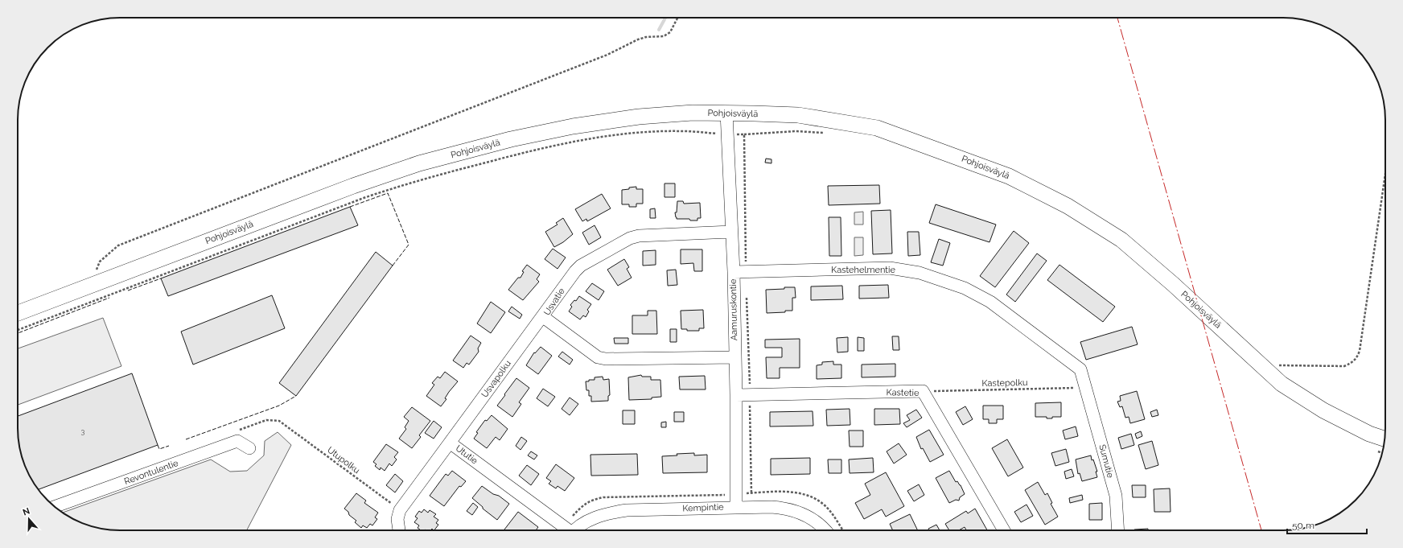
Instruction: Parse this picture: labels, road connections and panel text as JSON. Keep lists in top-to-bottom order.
{
  "streets": {
    "main road": ["Pohjoisväylä"],
    "street": [
      "Kastehelmentie",
      "Usvatie",
      "Aamuruskontie",
      "Usvapolku",
      "Kastetie",
      "Ututie",
      "Sumutie",
      "Revontulentie",
      "Kempintie"
    ],
    "path": ["Kastepolku", "Utupolku"]
  },
  "crossings": [
    ["Pohjoisväylä", "Aamuruskontie"],
    ["Kastehelmentie", "Aamuruskontie"],
    ["Kastehelmentie", "Kastepolku"],
    ["Kastehelmentie", "Sumutie"],
    ["Usvatie", "Aamuruskontie"],
    ["Usvatie", "Usvapolku"],
    ["Aamuruskontie", "Kastetie"],
    ["Aamuruskontie", "Kempintie"],
    ["Usvapolku", "Ututie"],
    ["Kastepolku", "Kastetie"],
    ["Kastepolku", "Sumutie"],
    ["Ututie", "Utupolku"]
  ],
  "house_numbers": ["3"],
  "scale_bar": "50 m",
  "north": "top"
}
